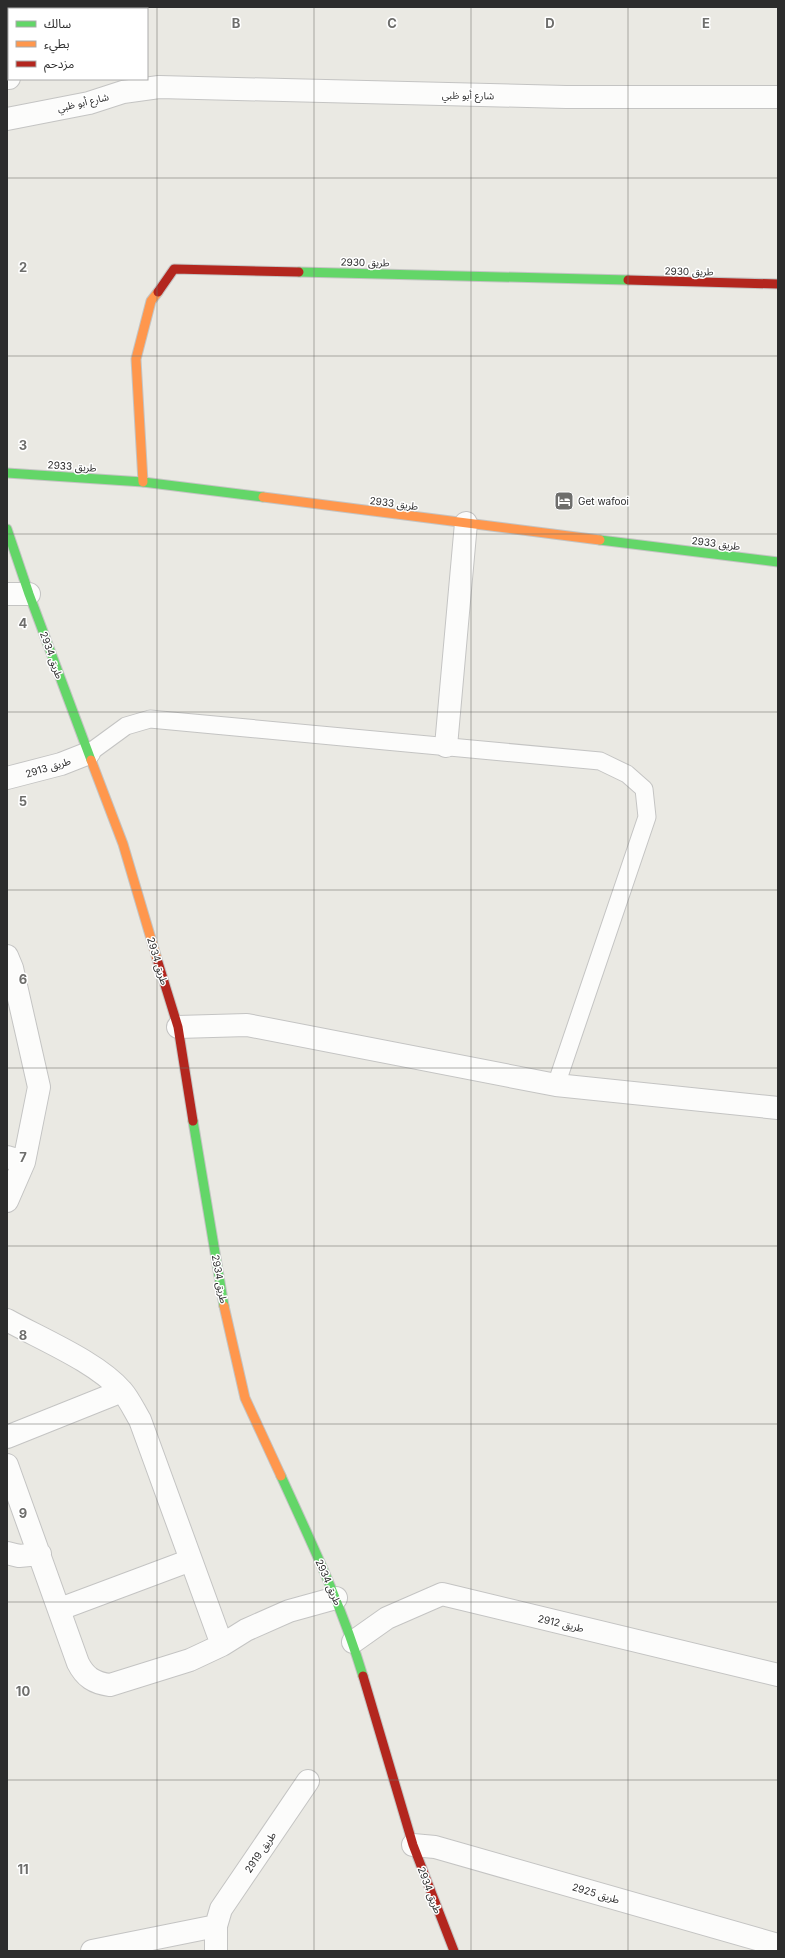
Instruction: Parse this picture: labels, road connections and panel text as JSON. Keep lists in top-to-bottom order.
{
  "streets": {
    "street": [
      "شارع أبو ظبي",
      "طريق 2930",
      "طريق 2933",
      "طريق 2934",
      "طريق 2913",
      "طريق 2912",
      "طريق 2919",
      "طريق 2925"
    ]
  },
  "crossings": [
    ["طريق 2930", "طريق 2933"],
    ["طريق 2934", "طريق 2913"],
    ["طريق 2934", "طريق 2912"],
    ["طريق 2934", "طريق 2925"]
  ],
  "places": {
    "hotel": ["Get wafooi"]
  },
  "legend": ["سالك", "بطيء", "مزدحم"],
  "grid": {
    "columns": [
      "B",
      "C",
      "D",
      "E"
    ],
    "rows": [
      "2",
      "3",
      "4",
      "5",
      "6",
      "7",
      "8",
      "9",
      "10",
      "11"
    ]
  }
}
